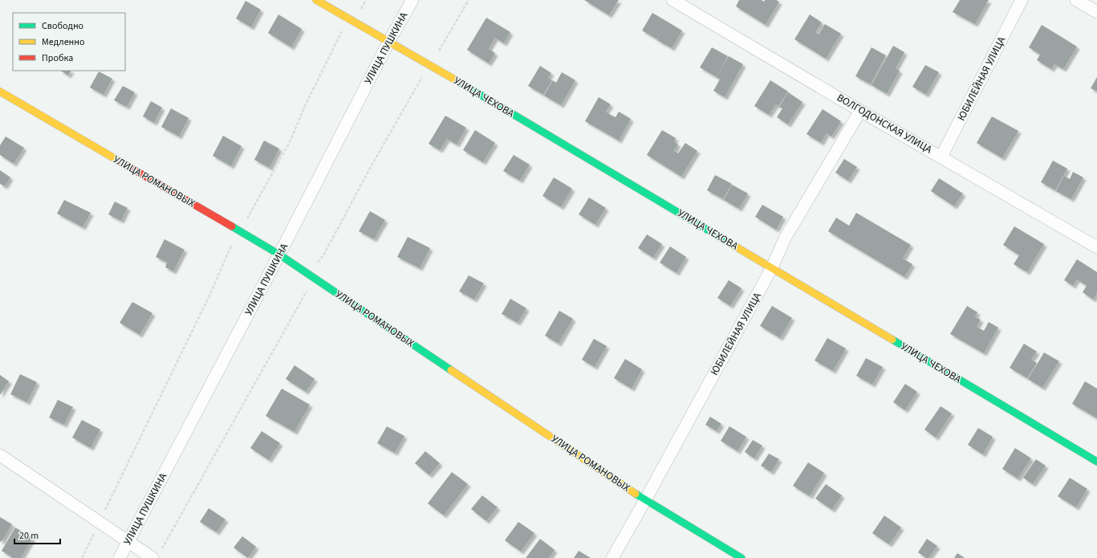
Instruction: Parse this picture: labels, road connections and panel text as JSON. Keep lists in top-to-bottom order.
{
  "streets": {
    "street": [
      "УЛИЦА ПУШКИНА",
      "ЮБИЛЕЙНАЯ УЛИЦА",
      "УЛИЦА ЧЕХОВА",
      "ВОЛГОДОНСКАЯ УЛИЦА",
      "УЛИЦА РОМАНОВЫХ"
    ]
  },
  "crossings": [
    ["УЛИЦА ПУШКИНА", "УЛИЦА ЧЕХОВА"],
    ["УЛИЦА ПУШКИНА", "УЛИЦА РОМАНОВЫХ"],
    ["ЮБИЛЕЙНАЯ УЛИЦА", "УЛИЦА ЧЕХОВА"],
    ["ЮБИЛЕЙНАЯ УЛИЦА", "ВОЛГОДОНСКАЯ УЛИЦА"],
    ["ЮБИЛЕЙНАЯ УЛИЦА", "УЛИЦА РОМАНОВЫХ"]
  ],
  "legend": ["Свободно", "Медленно", "Пробка"],
  "scale_bar": "20 m"
}
